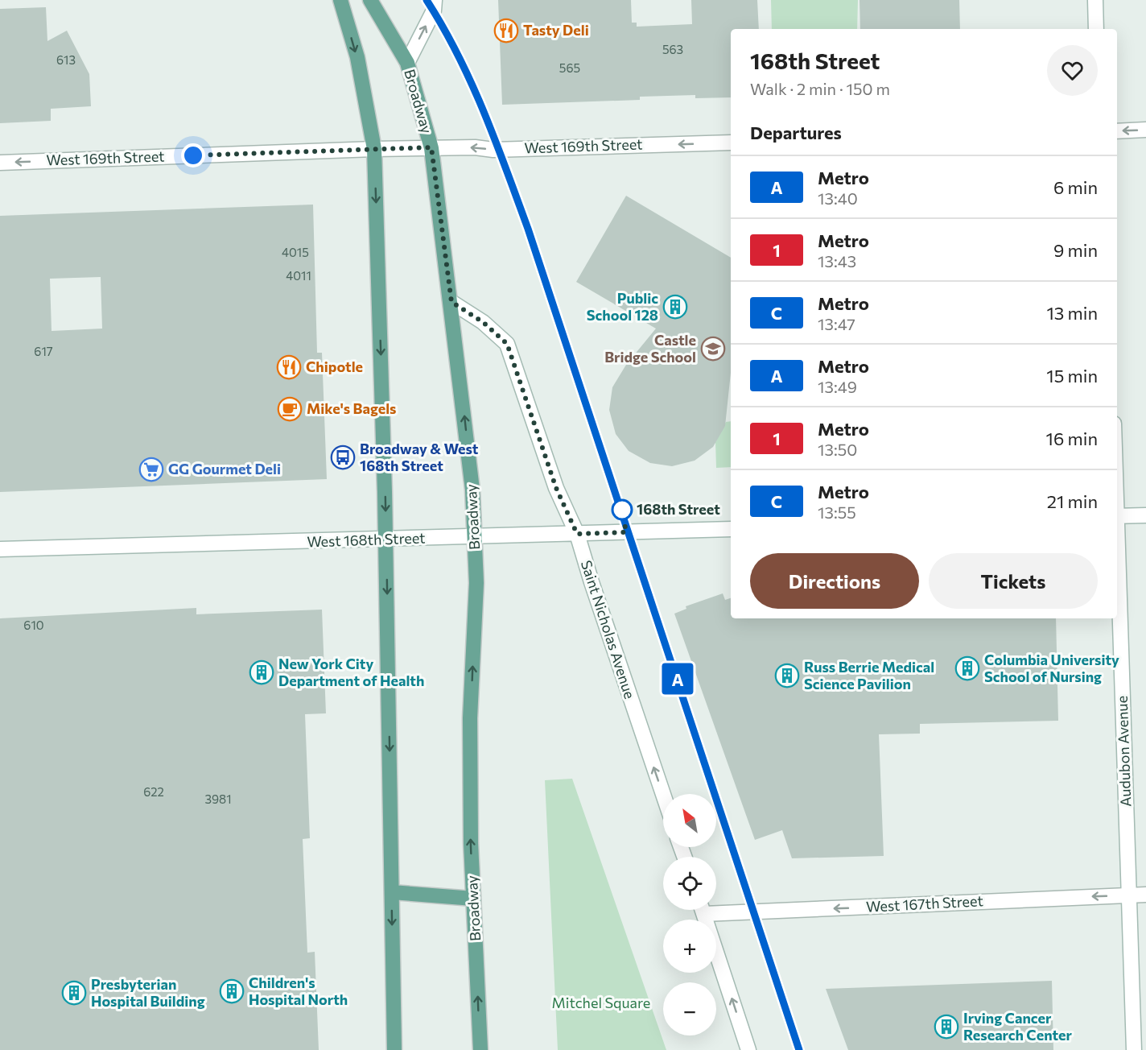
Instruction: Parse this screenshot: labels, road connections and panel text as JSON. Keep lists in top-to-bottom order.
{
  "streets": {
    "main road": ["Broadway"],
    "street": [
      "West 169th Street",
      "West 168th Street",
      "Saint Nicholas Avenue",
      "Audubon Avenue",
      "West 167th Street"
    ]
  },
  "crossings": [
    ["Broadway", "West 169th Street"],
    ["Broadway", "West 168th Street"],
    ["Broadway", "Saint Nicholas Avenue"],
    ["West 168th Street", "Saint Nicholas Avenue"],
    ["Audubon Avenue", "West 167th Street"]
  ],
  "one_way": ["West 169th Street", "Saint Nicholas Avenue", "West 167th Street"],
  "parks": ["Mitchel Square"],
  "places": {
    "restaurant": ["Tasty Deli", "Chipotle"],
    "building": [
      "Public School 128",
      "Columbia University School of Nursing",
      "New York City Department of Health",
      "Russ Berrie Medical Science Pavilion",
      "Children's Hospital North",
      "Presbyterian Hospital Building",
      "Irving Cancer Research Center"
    ],
    "school or university": ["Castle Bridge School"],
    "cafe": ["Mike's Bagels"],
    "bus stop": ["Broadway & West 168th Street"],
    "supermarket": ["GG Gourmet Deli"],
    "other": ["168th Street"]
  },
  "lines": ["metro line A"],
  "house_numbers": [
    "563",
    "613",
    "565",
    "4015",
    "4011",
    "617",
    "610",
    "622",
    "3981"
  ],
  "north": "top left",
  "page": {
    "on_map": "A",
    "heading": [
      ["168th Street", "Walk · 2 min · 150 m"],
      "Departures"
    ],
    "list": [
      {
        "mark": "A",
        "name": "Metro",
        "note": "13:40",
        "value": "6 min"
      },
      {
        "mark": "1",
        "name": "Metro",
        "note": "13:43",
        "value": "9 min"
      },
      {
        "mark": "C",
        "name": "Metro",
        "note": "13:47",
        "value": "13 min"
      },
      {
        "mark": "A",
        "name": "Metro",
        "note": "13:49",
        "value": "15 min"
      },
      {
        "mark": "1",
        "name": "Metro",
        "note": "13:50",
        "value": "16 min"
      },
      {
        "mark": "C",
        "name": "Metro",
        "note": "13:55",
        "value": "21 min"
      }
    ],
    "buttons": ["Directions", "Tickets"],
    "map_buttons": ["+", "−"]
  }
}
